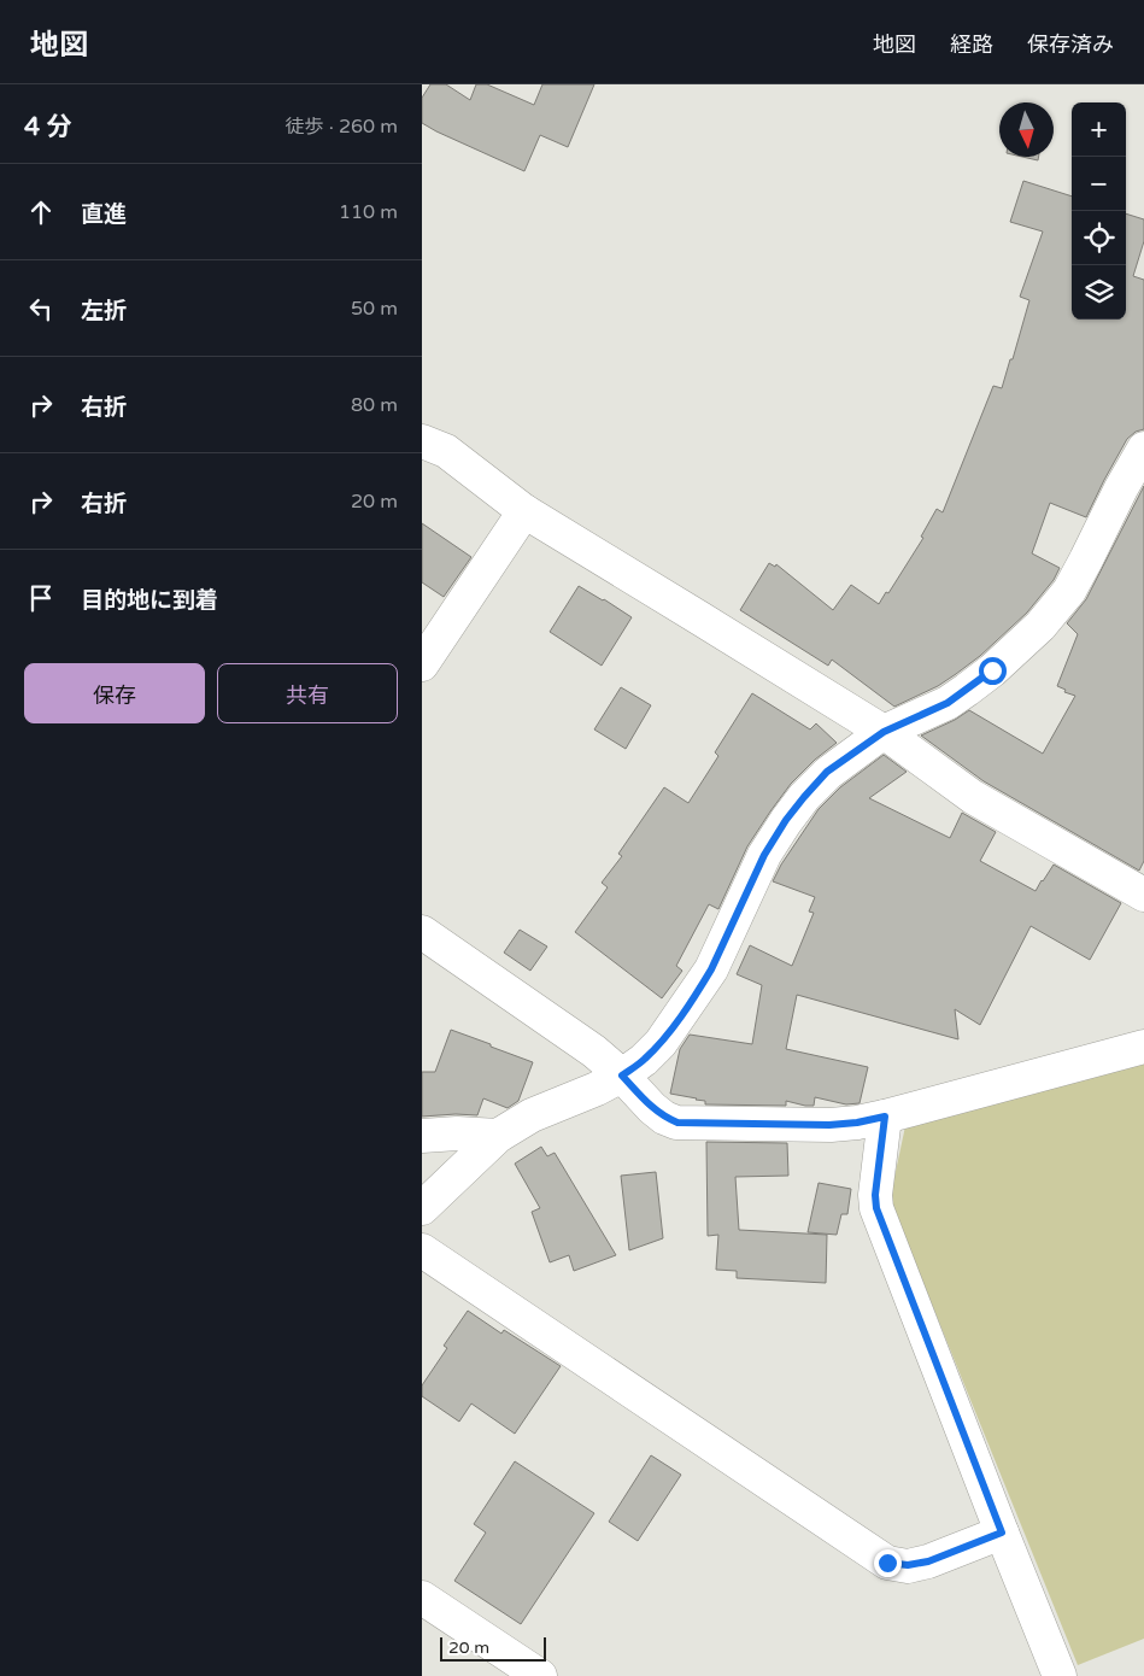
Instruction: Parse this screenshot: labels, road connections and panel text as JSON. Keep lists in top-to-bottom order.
{
  "scale_bar": "20 m",
  "north": "bottom",
  "page": {
    "header": "地図",
    "nav": ["地図", "経路", "保存済み"],
    "heading": ["4 分", "徒歩 · 260 m"],
    "map_buttons": ["+", "−"],
    "list": [
      ["直進", "110 m"],
      ["左折", "50 m"],
      ["右折", "80 m"],
      ["右折", "20 m"],
      "目的地に到着"
    ],
    "buttons": ["保存", "共有"],
    "scale": "20 m"
  }
}
